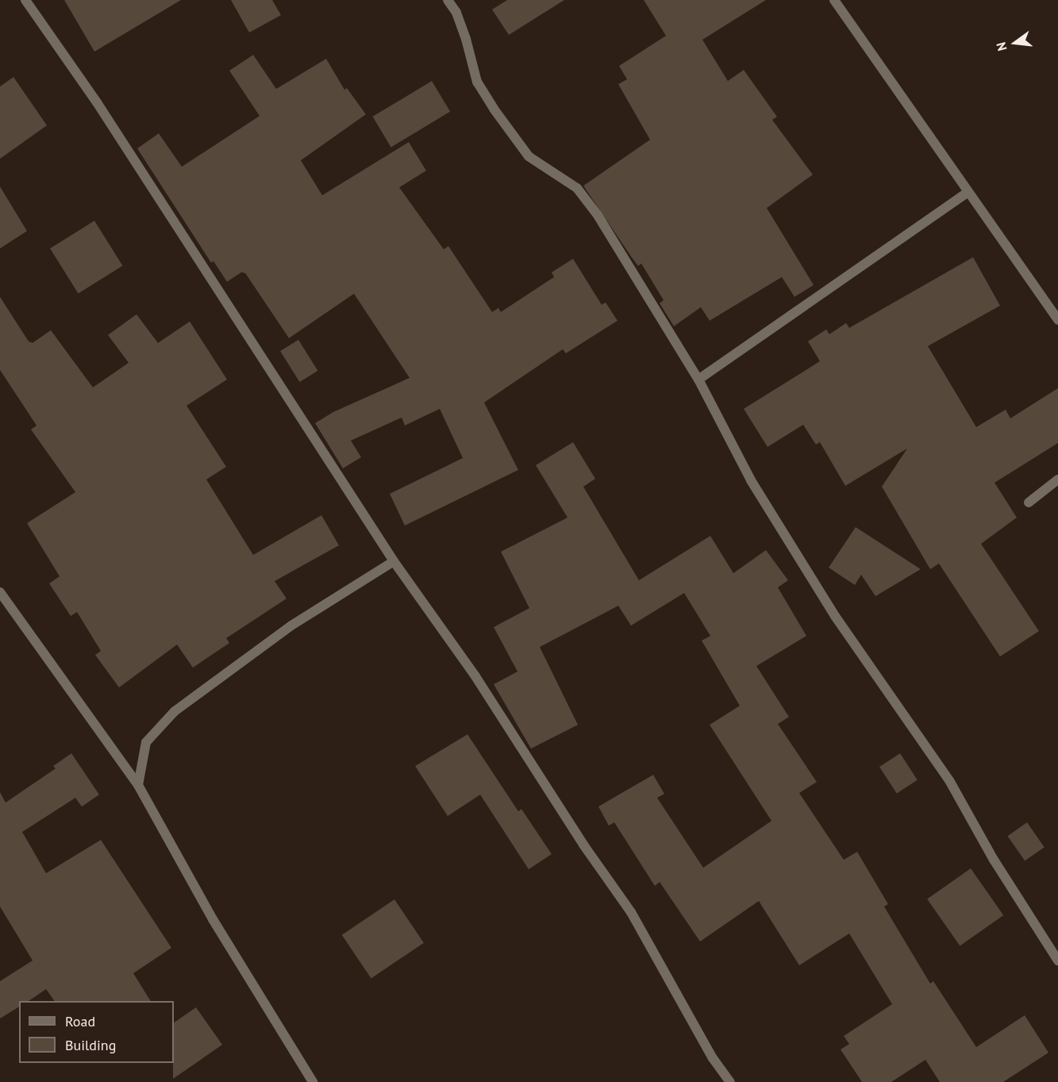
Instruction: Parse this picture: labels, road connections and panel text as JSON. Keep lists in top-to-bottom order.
{
  "legend": ["Road", "Building"],
  "north": "left"
}
